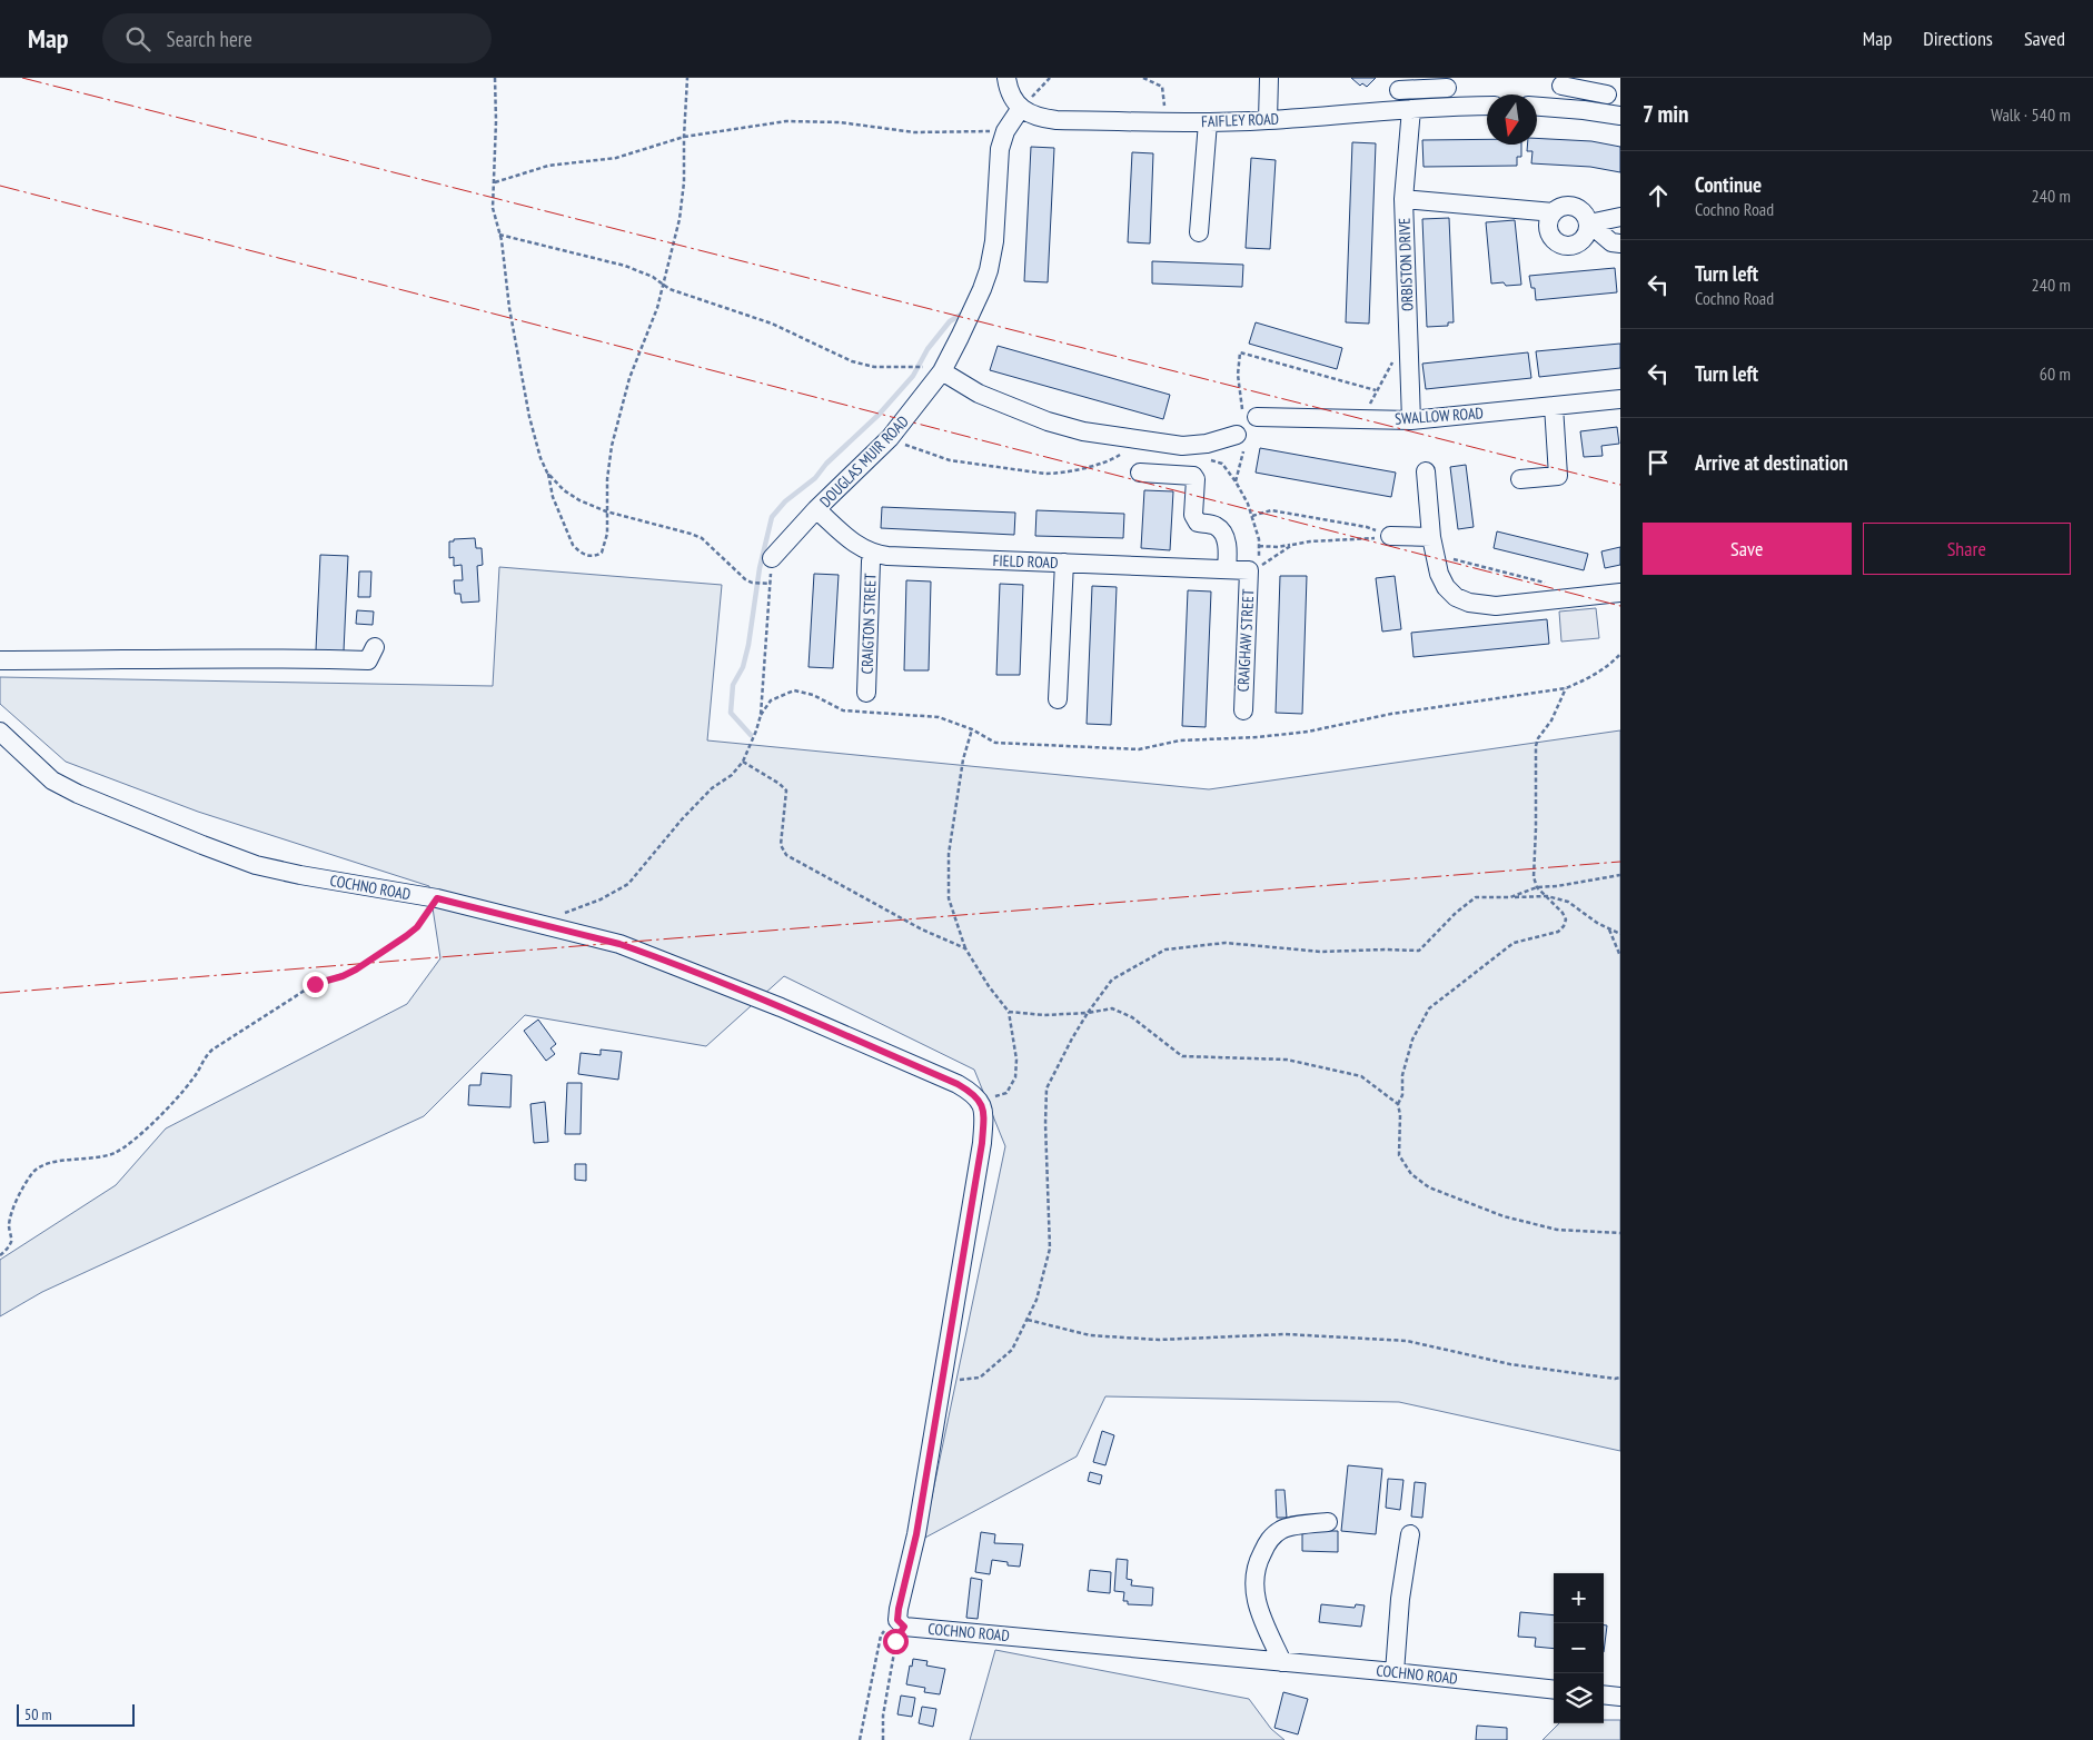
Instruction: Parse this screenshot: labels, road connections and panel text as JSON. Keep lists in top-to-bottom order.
{
  "streets": {
    "street": [
      "FAIFLEY ROAD",
      "ORBISTON DRIVE",
      "SWALLOW ROAD",
      "DOUGLAS MUIR ROAD",
      "FIELD ROAD",
      "CRAIGTON STREET",
      "CRAIGHAW STREET",
      "COCHNO ROAD"
    ]
  },
  "crossings": [
    ["FAIFLEY ROAD", "ORBISTON DRIVE"],
    ["FAIFLEY ROAD", "DOUGLAS MUIR ROAD"],
    ["ORBISTON DRIVE", "SWALLOW ROAD"],
    ["DOUGLAS MUIR ROAD", "FIELD ROAD"],
    ["FIELD ROAD", "CRAIGTON STREET"],
    ["FIELD ROAD", "CRAIGHAW STREET"]
  ],
  "scale_bar": "50 m",
  "north": "bottom",
  "page": {
    "header": "Map",
    "search": "Search here",
    "nav": ["Map", "Directions", "Saved"],
    "heading": ["7 min", "Walk · 540 m"],
    "list": [
      ["Continue", "Cochno Road", "240 m"],
      ["Turn left", "Cochno Road", "240 m"],
      ["Turn left", "60 m"],
      "Arrive at destination"
    ],
    "buttons": ["Save", "Share"],
    "map_buttons": ["+", "−"],
    "scale": "50 m"
  }
}
